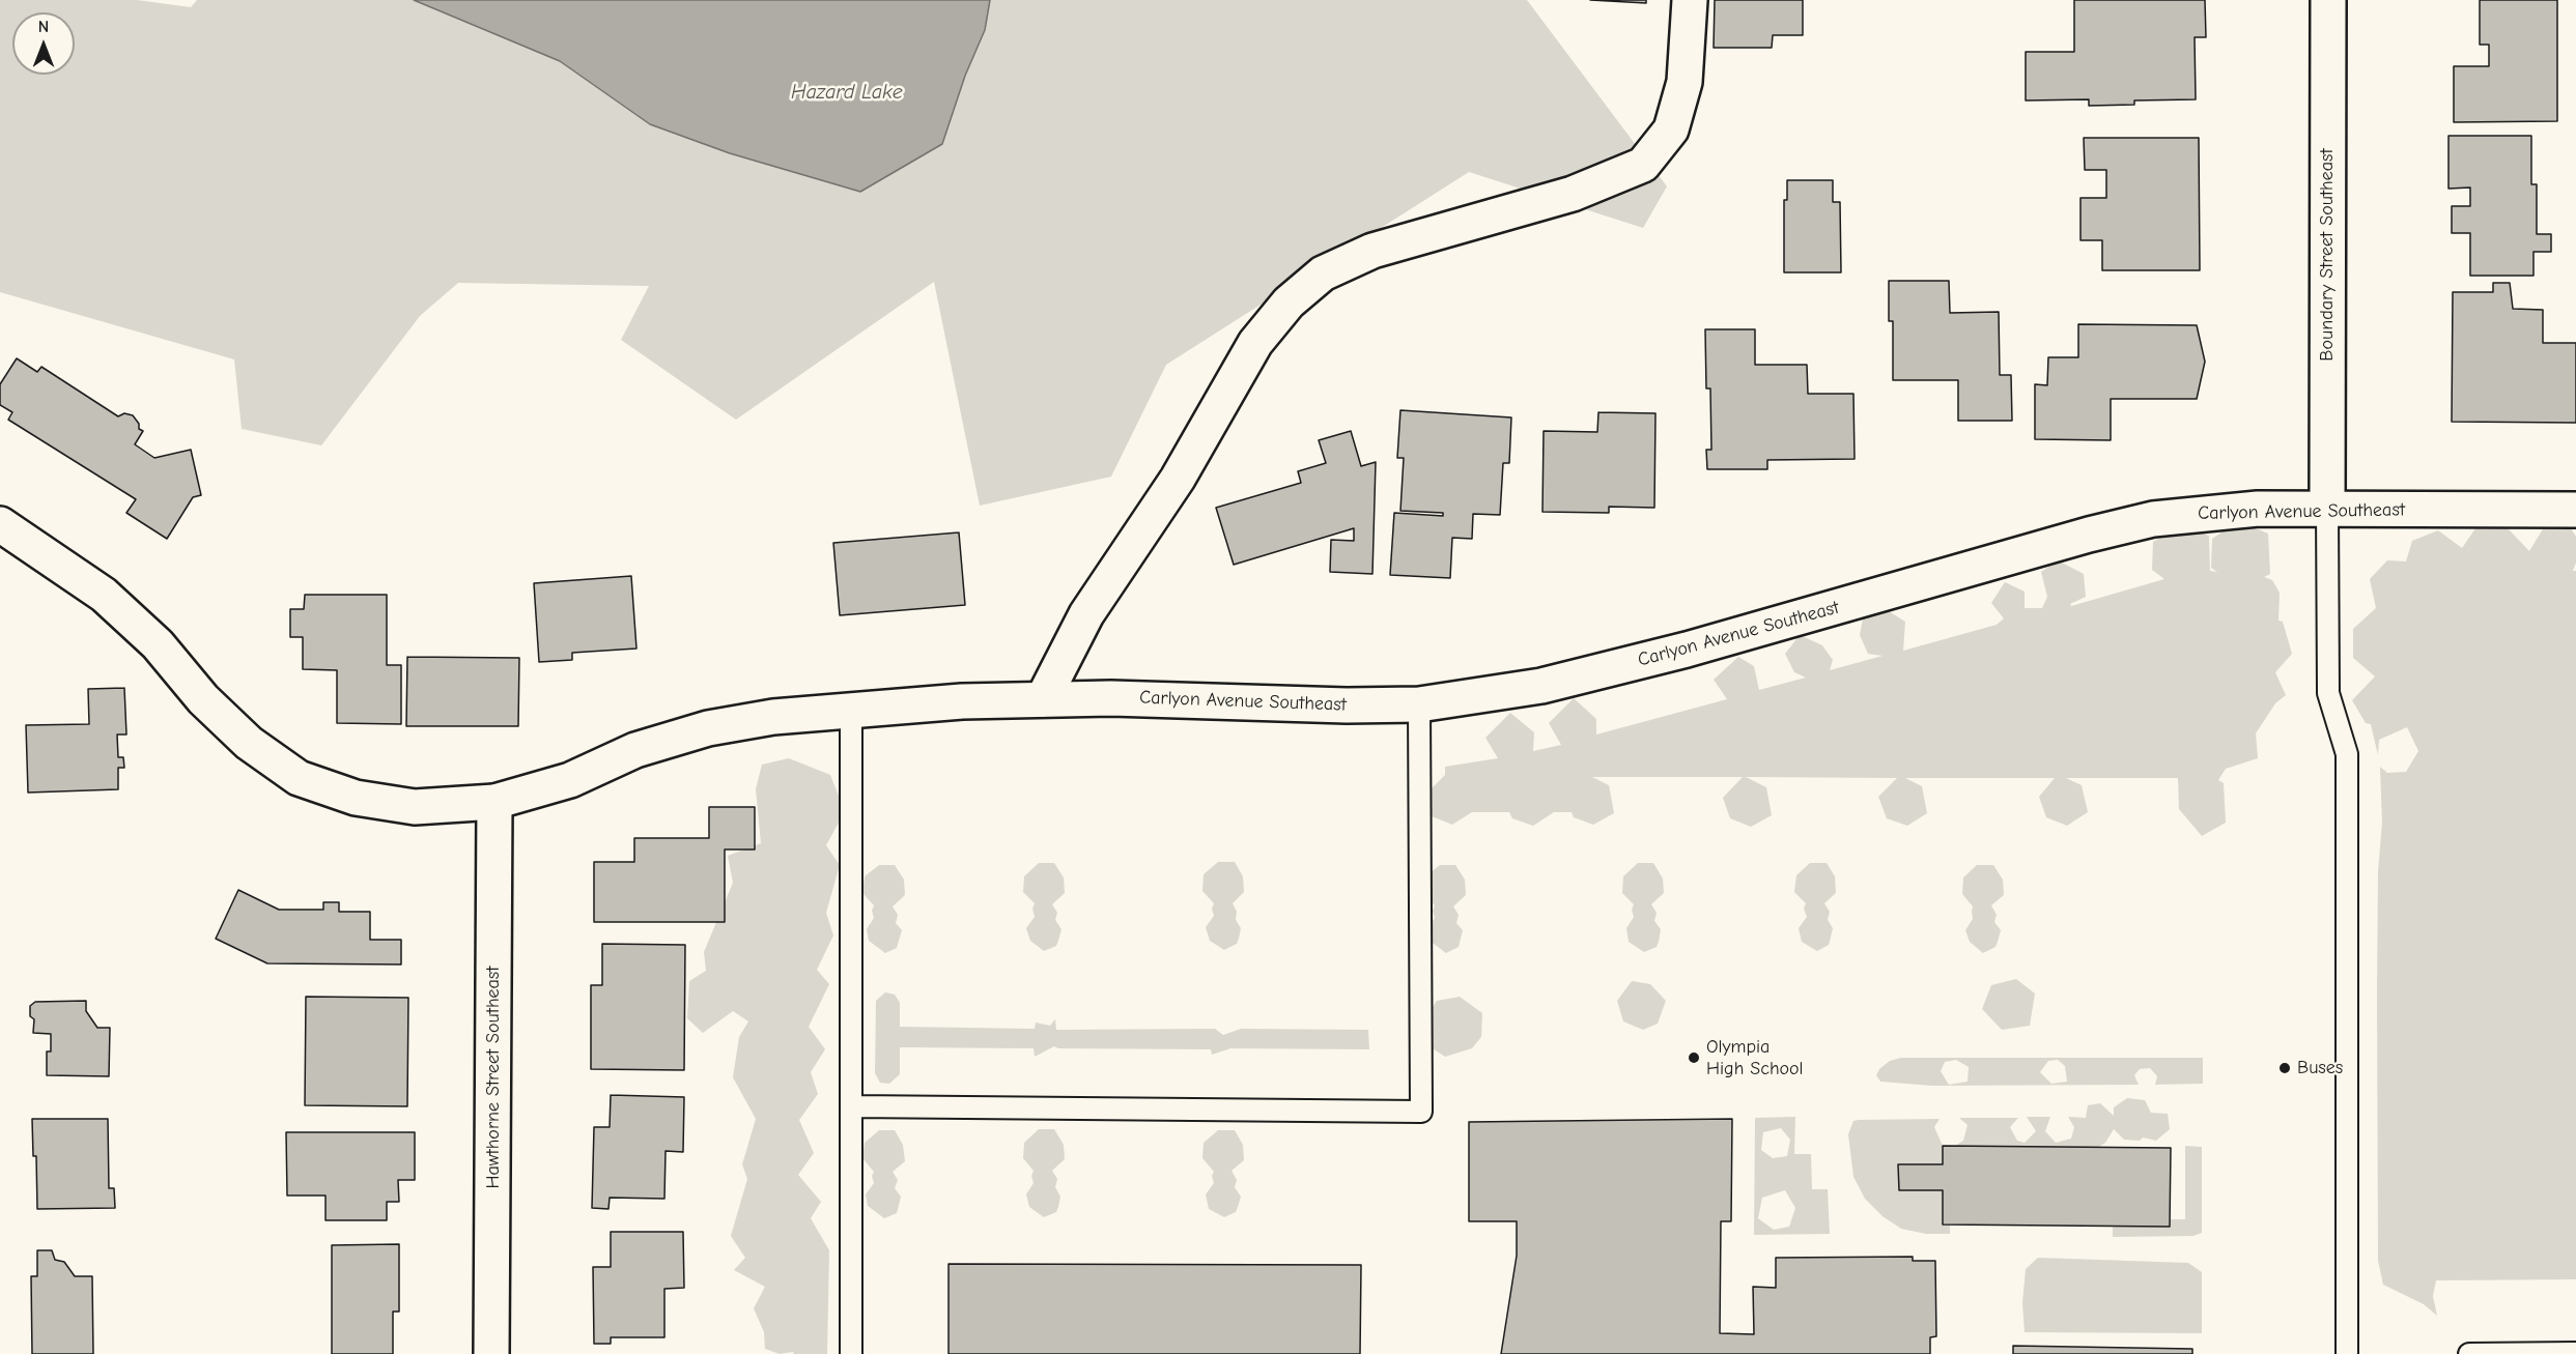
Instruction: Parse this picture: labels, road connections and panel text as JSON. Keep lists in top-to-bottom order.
{
  "streets": {
    "street": ["Boundary Street Southeast", "Carlyon Avenue Southeast", "Hawthorne Street Southeast"]
  },
  "crossings": [
    ["Boundary Street Southeast", "Carlyon Avenue Southeast"],
    ["Carlyon Avenue Southeast", "Hawthorne Street Southeast"]
  ],
  "water": ["Hazard Lake"],
  "places": ["Olympia High School", "Buses"],
  "north": "top"
}
